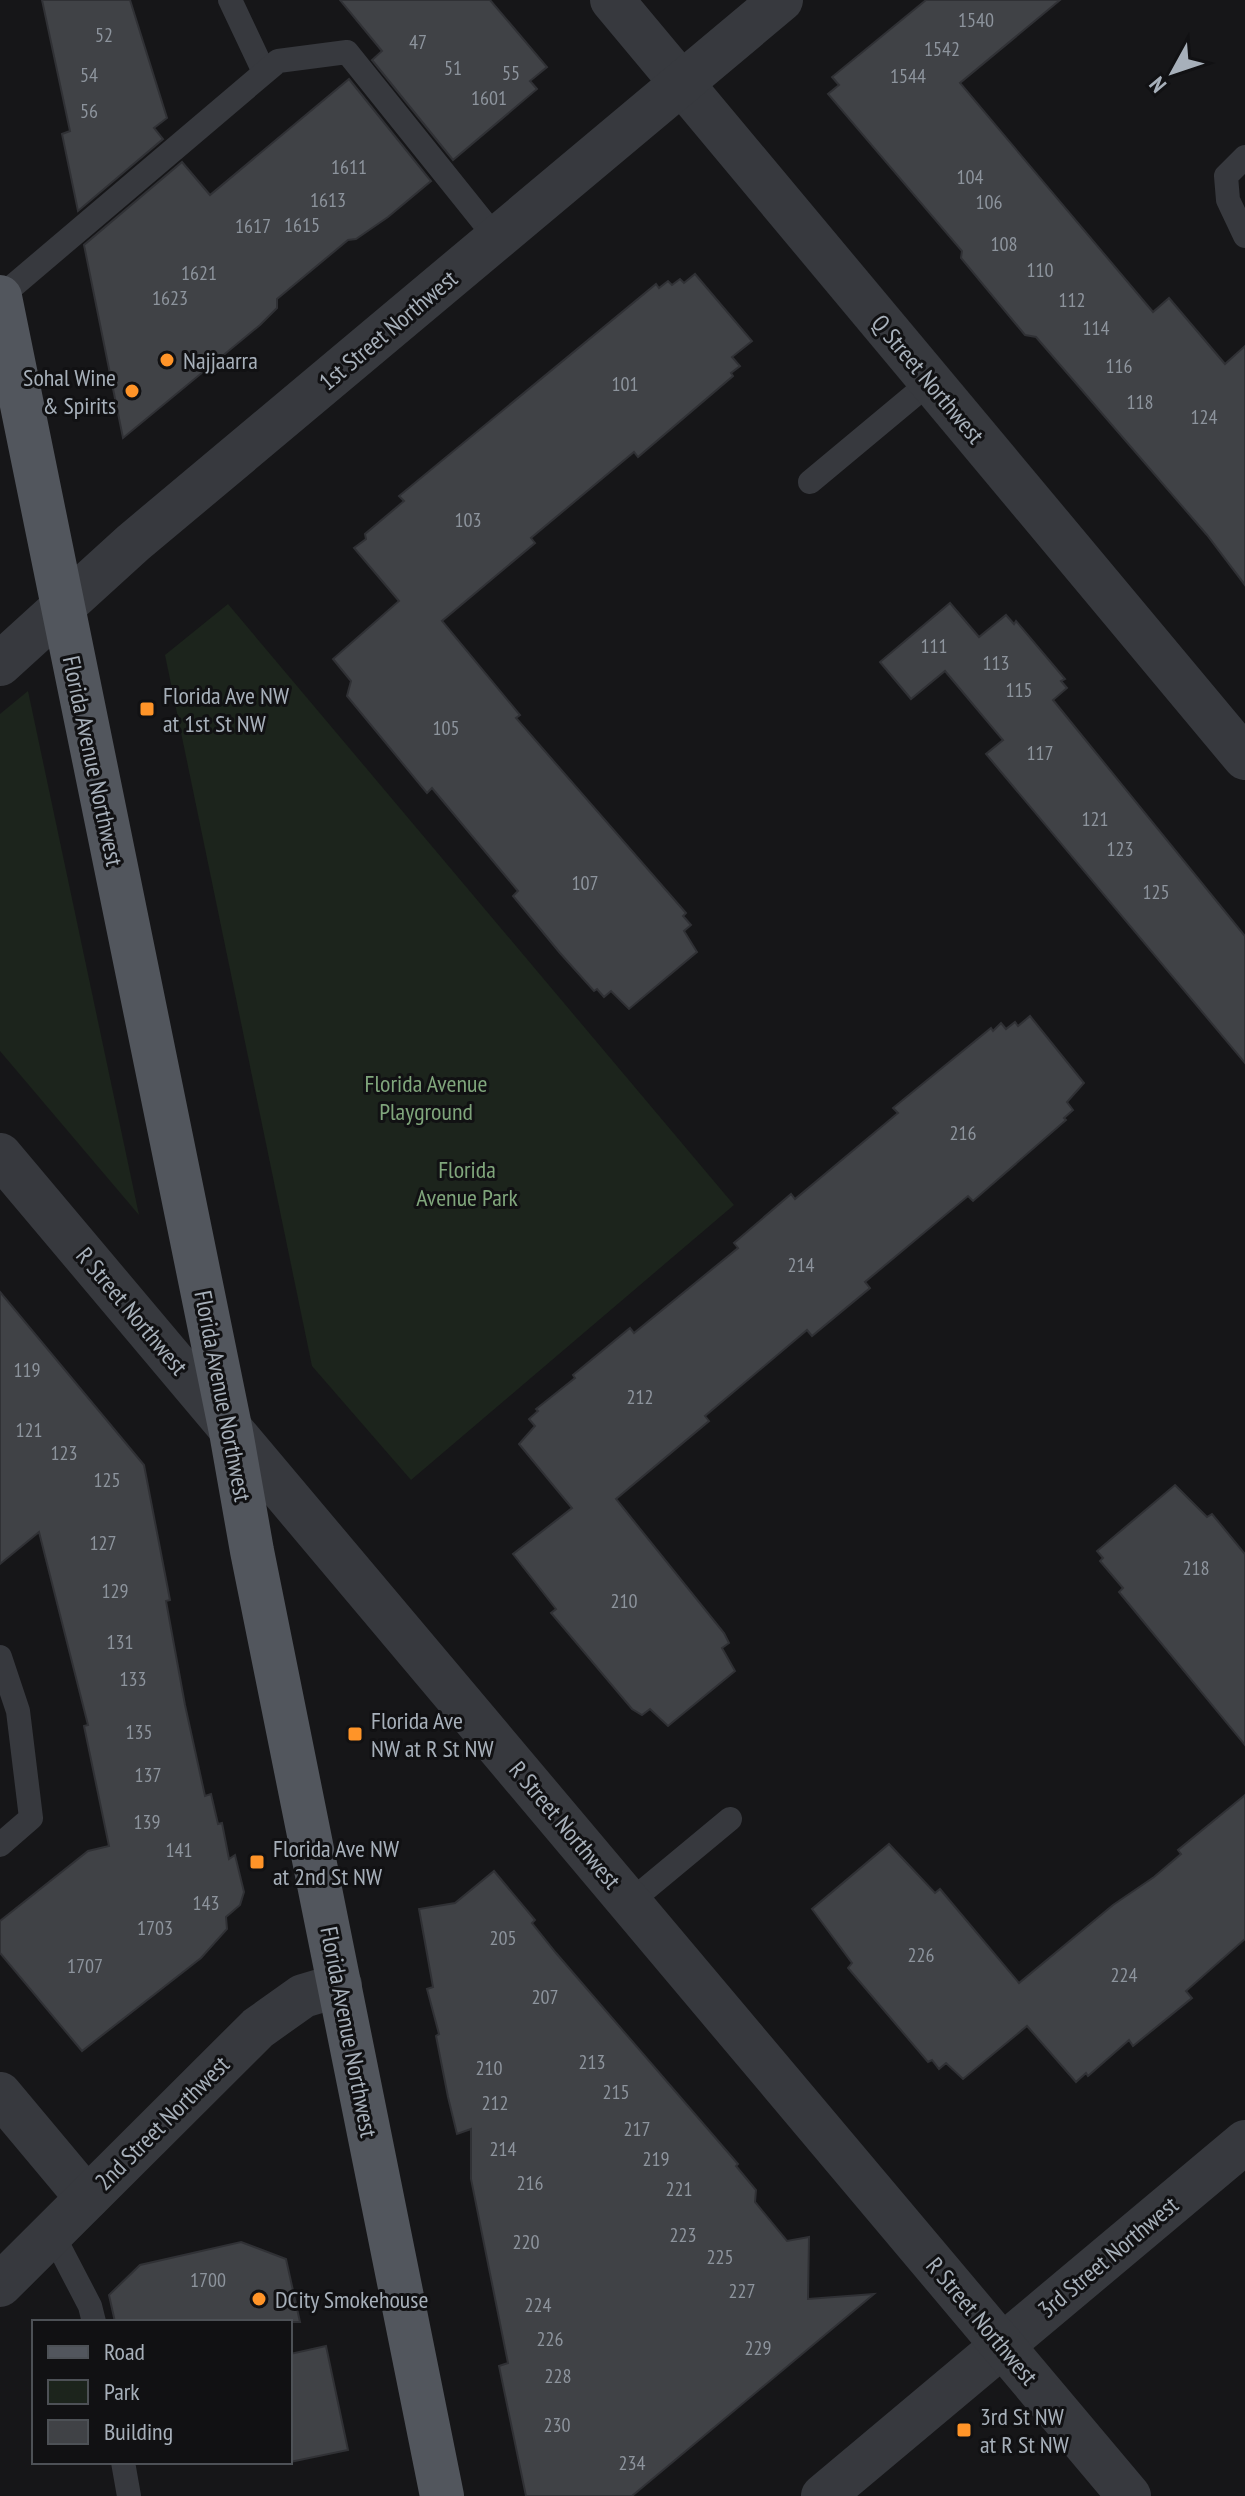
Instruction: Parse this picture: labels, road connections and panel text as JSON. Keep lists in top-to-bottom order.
{
  "streets": {
    "main road": ["Florida Avenue Northwest"],
    "street": [
      "1st Street Northwest",
      "Q Street Northwest",
      "R Street Northwest",
      "2nd Street Northwest",
      "3rd Street Northwest"
    ]
  },
  "crossings": [
    ["1st Street Northwest", "Q Street Northwest"],
    ["1st Street Northwest", "Florida Avenue Northwest"],
    ["Florida Avenue Northwest", "R Street Northwest"],
    ["Florida Avenue Northwest", "2nd Street Northwest"],
    ["R Street Northwest", "3rd Street Northwest"]
  ],
  "parks": ["Florida Avenue Playground", "Florida Avenue Park"],
  "places": {
    "other": ["Najjaarra", "Sohal Wine & Spirits", "DCity Smokehouse"],
    "transit": [
      "Florida Ave NW at 1st St NW",
      "Florida Ave NW at R St NW",
      "Florida Ave NW at 2nd St NW",
      "3rd St NW at R St NW"
    ]
  },
  "house_numbers": [
    "1540",
    "52",
    "47",
    "1542",
    "51",
    "55",
    "54",
    "1544",
    "1601",
    "56",
    "1611",
    "104",
    "1613",
    "106",
    "1615",
    "1617",
    "108",
    "110",
    "1621",
    "1623",
    "112",
    "114",
    "116",
    "101",
    "118",
    "124",
    "103",
    "111",
    "113",
    "115",
    "105",
    "117",
    "121",
    "123",
    "107",
    "125",
    "216",
    "214",
    "119",
    "212",
    "121",
    "123",
    "125",
    "127",
    "218",
    "129",
    "210",
    "131",
    "133",
    "135",
    "137",
    "139",
    "141",
    "143",
    "1703",
    "205",
    "226",
    "1707",
    "224",
    "207",
    "213",
    "210",
    "215",
    "212",
    "217",
    "214",
    "219",
    "216",
    "221",
    "223",
    "220",
    "225",
    "1700",
    "227",
    "224",
    "226",
    "229",
    "228",
    "230",
    "234"
  ],
  "legend": ["Road", "Park", "Building"],
  "north": "bottom left"
}
